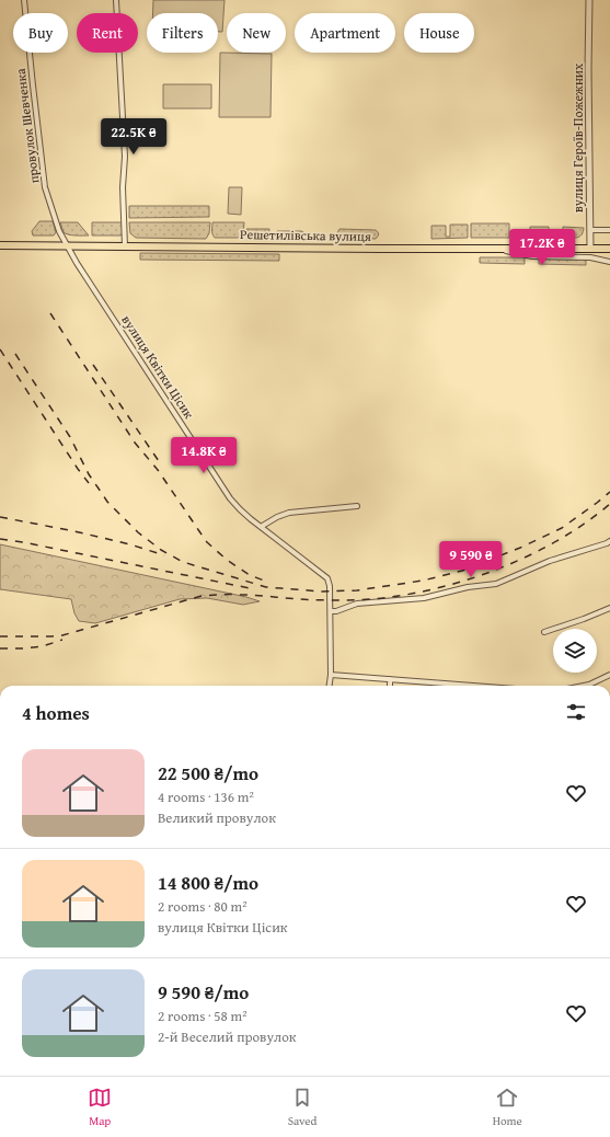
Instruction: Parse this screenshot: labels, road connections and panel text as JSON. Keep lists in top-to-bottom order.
{
  "streets": {
    "main road": ["Решетилівська вулиця"],
    "street": ["провулок Шевченка", "вулиця Героїв-Пожежних", "вулиця Квітки Цісик"]
  },
  "crossings": [
    ["провулок Шевченка", "Решетилівська вулиця"],
    ["провулок Шевченка", "вулиця Квітки Цісик"],
    ["вулиця Героїв-Пожежних", "Решетилівська вулиця"],
    ["Решетилівська вулиця", "вулиця Квітки Цісик"]
  ],
  "page": {
    "chip": [
      "Buy",
      "Rent",
      "Filters",
      "New",
      "Apartment",
      "House"
    ],
    "price": [
      "22.5K ₴",
      "17.2K ₴",
      "14.8K ₴",
      "9 590 ₴"
    ],
    "heading": "4 homes",
    "list": [
      {
        "name": "22 500 ₴/mo",
        "note": "4 rooms · 136 m² · Великий провулок"
      },
      {
        "name": "14 800 ₴/mo",
        "note": "2 rooms · 80 m² · вулиця Квітки Цісик"
      },
      {
        "name": "9 590 ₴/mo",
        "note": "2 rooms · 58 m² · 2-й Веселий провулок"
      }
    ],
    "tabs": ["Map", "Saved", "Home"]
  }
}
